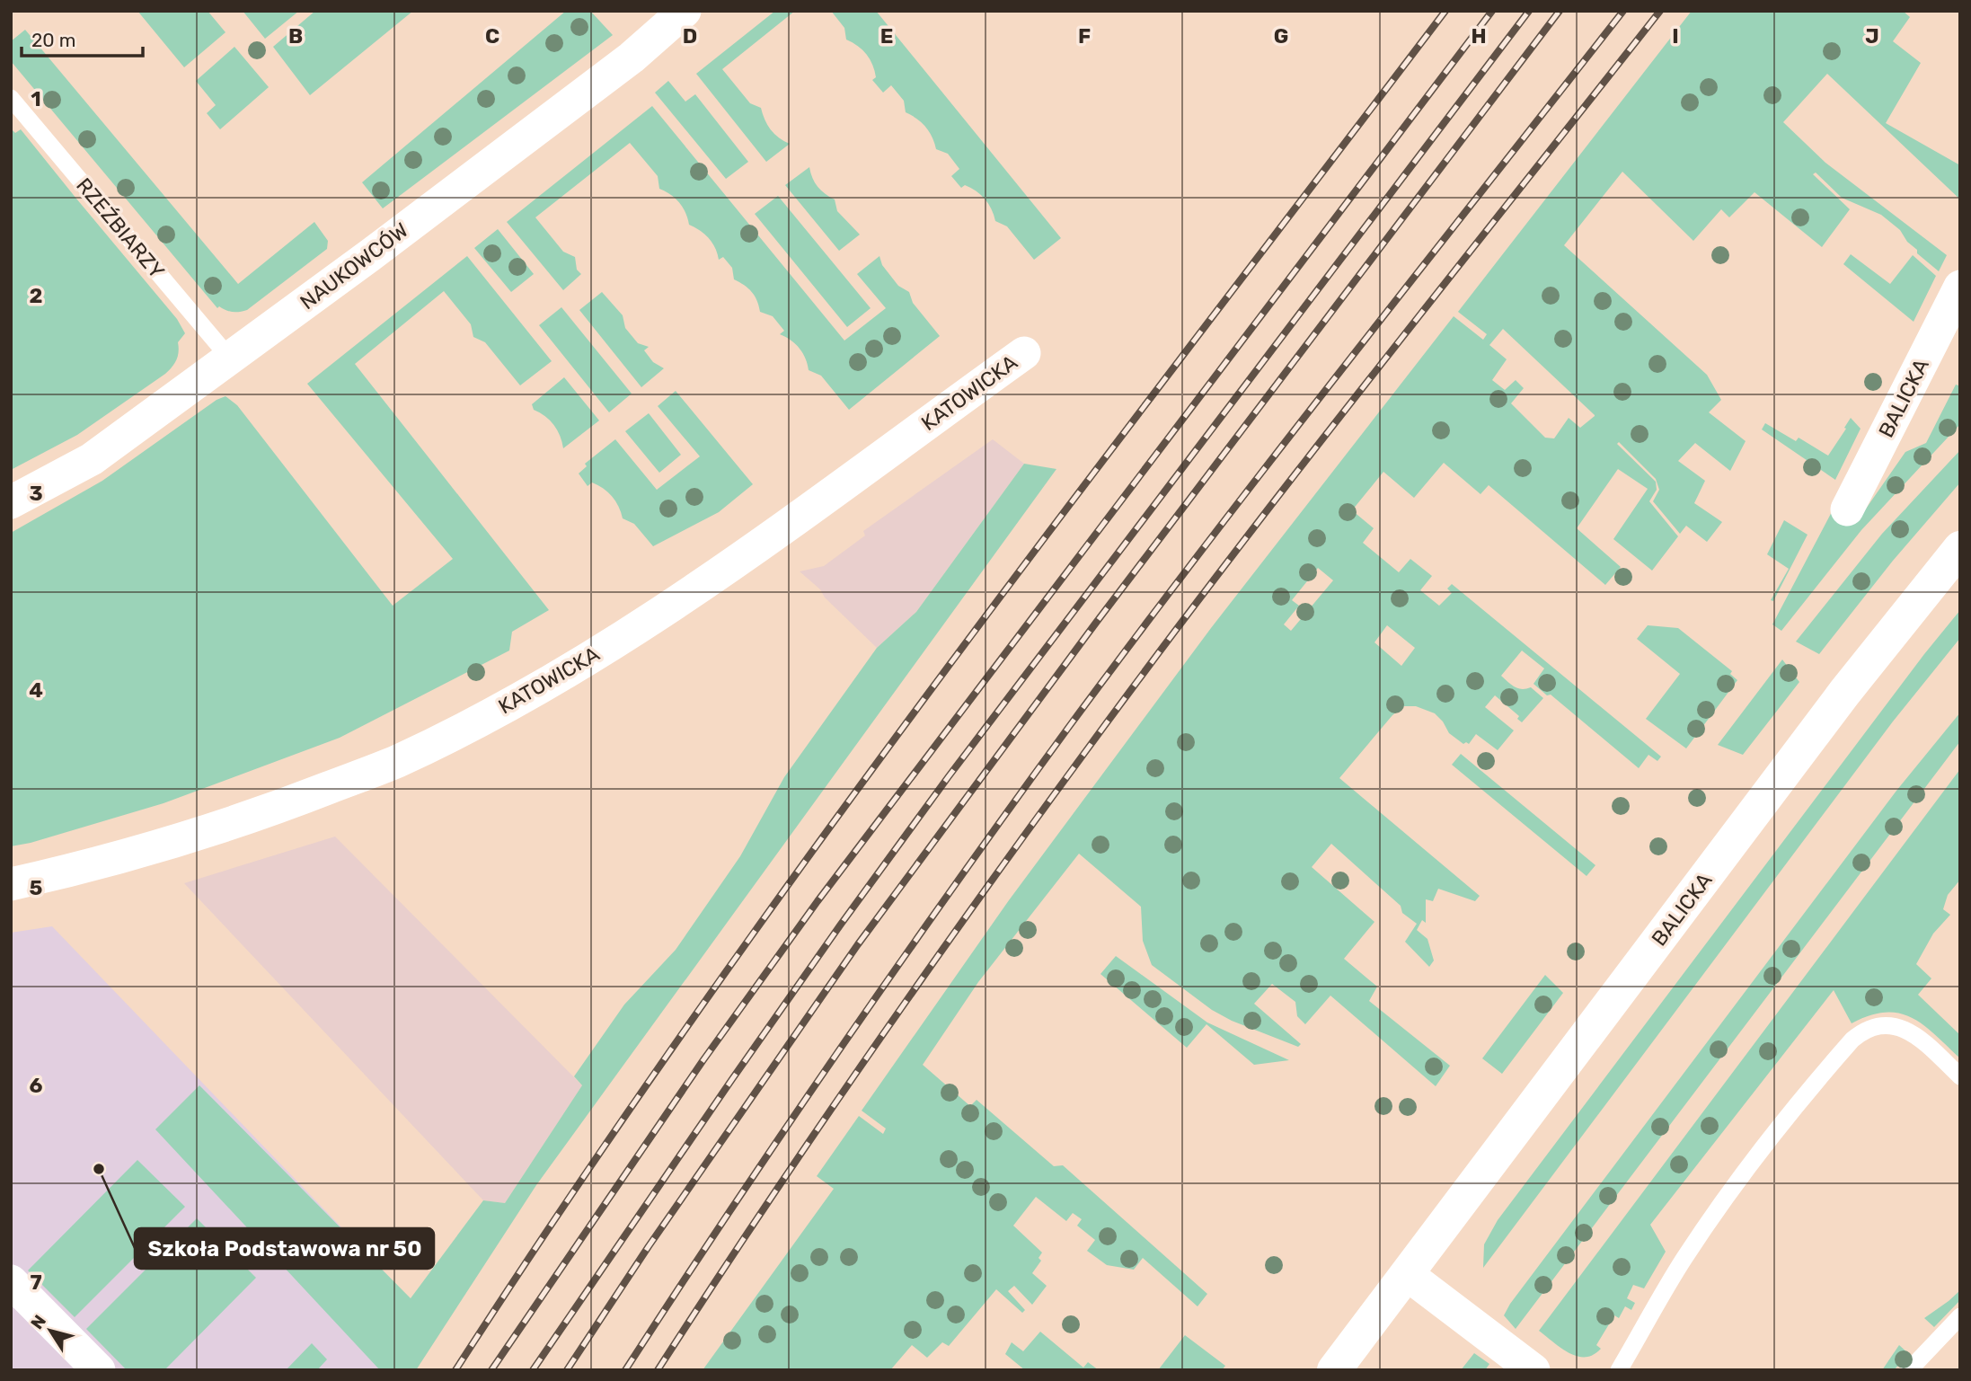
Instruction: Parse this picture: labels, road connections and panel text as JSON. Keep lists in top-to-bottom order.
{
  "streets": {
    "street": ["NAUKOWCÓW", "KATOWICKA", "BALICKA"],
    "lane": ["RZEŹBIARZY"]
  },
  "crossings": [
    ["RZEŹBIARZY", "NAUKOWCÓW"]
  ],
  "places": ["Szkoła Podstawowa nr 50"],
  "scale_bar": "20 m",
  "north": "top left",
  "grid": {
    "columns": [
      "B",
      "C",
      "D",
      "E",
      "F",
      "G",
      "H",
      "I",
      "J"
    ],
    "rows": [
      "1",
      "2",
      "3",
      "4",
      "5",
      "6",
      "7"
    ]
  }
}
